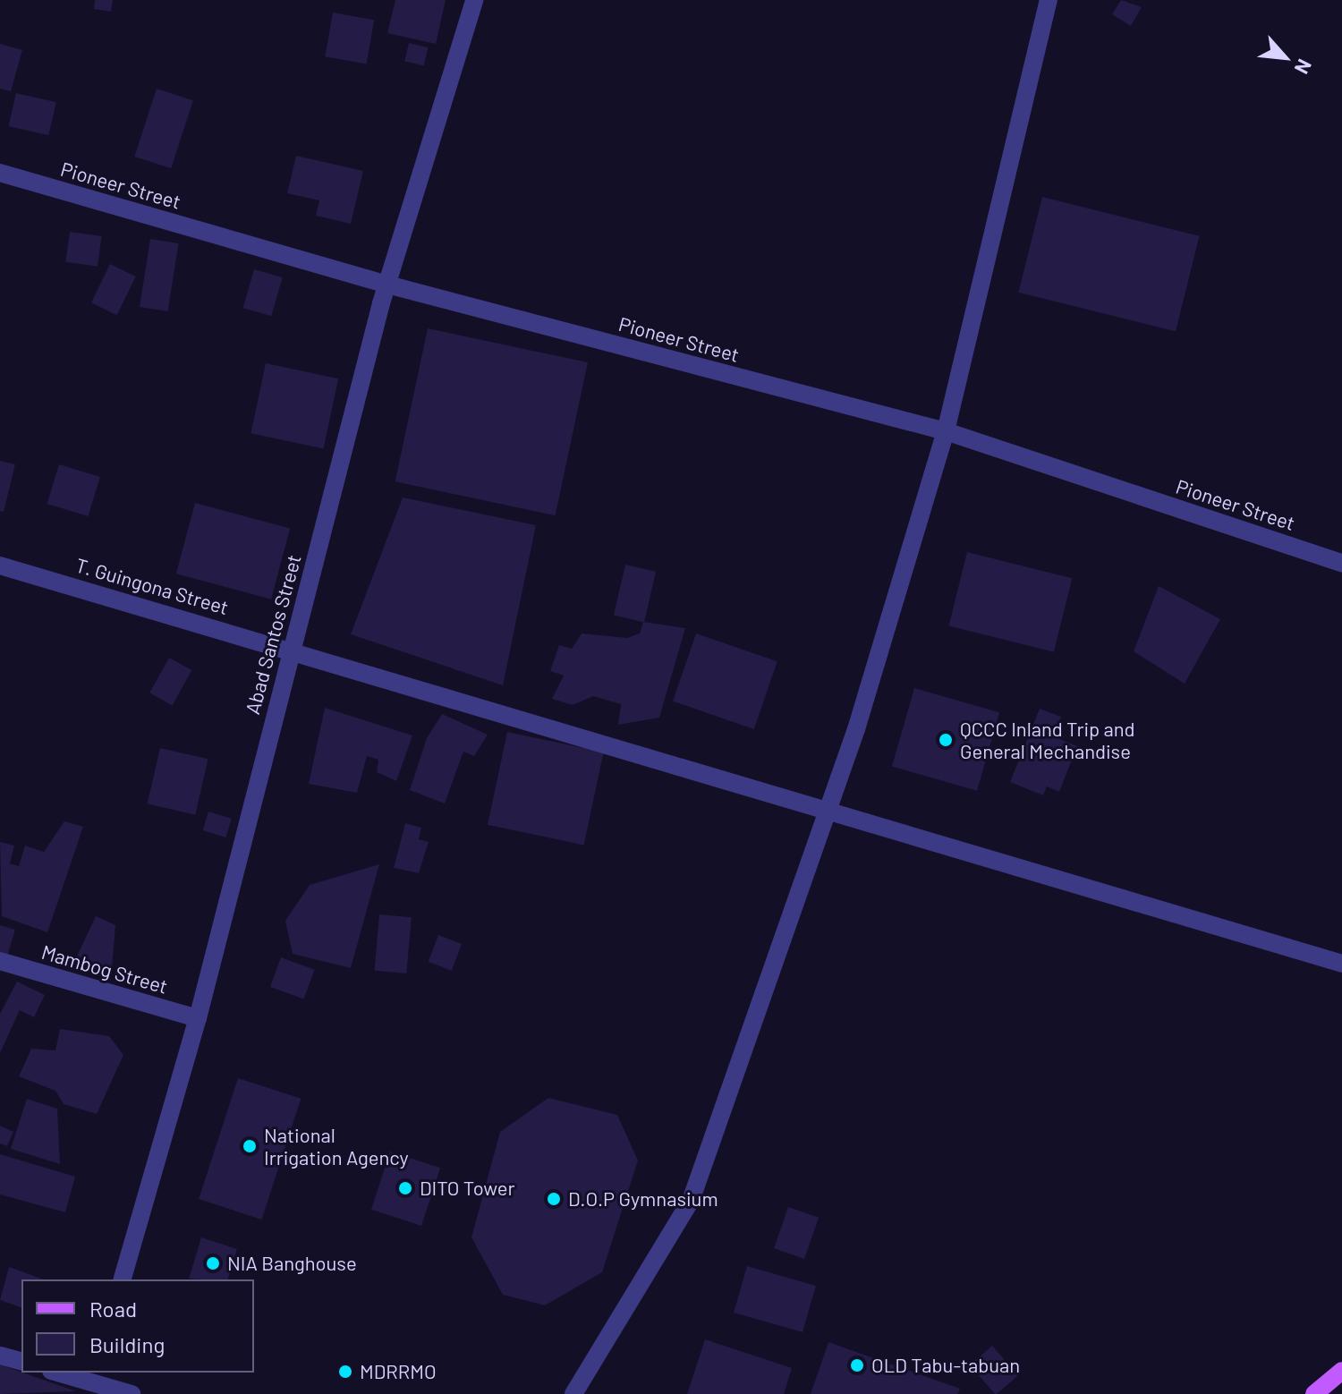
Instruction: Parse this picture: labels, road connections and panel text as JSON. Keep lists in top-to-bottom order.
{
  "streets": {
    "street": [
      "Pioneer Street",
      "T. Guingona Street",
      "Abad Santos Street",
      "Mambog Street"
    ]
  },
  "crossings": [
    ["Pioneer Street", "Abad Santos Street"],
    ["T. Guingona Street", "Abad Santos Street"],
    ["Abad Santos Street", "Mambog Street"]
  ],
  "places": [
    "QCCC Inland Trip and General Mechandise",
    "National Irrigation Agency",
    "DITO Tower",
    "D.O.P Gymnasium",
    "NIA Banghouse",
    "OLD Tabu-tabuan",
    "MDRRMO"
  ],
  "legend": ["Road", "Building"],
  "north": "bottom right"
}
